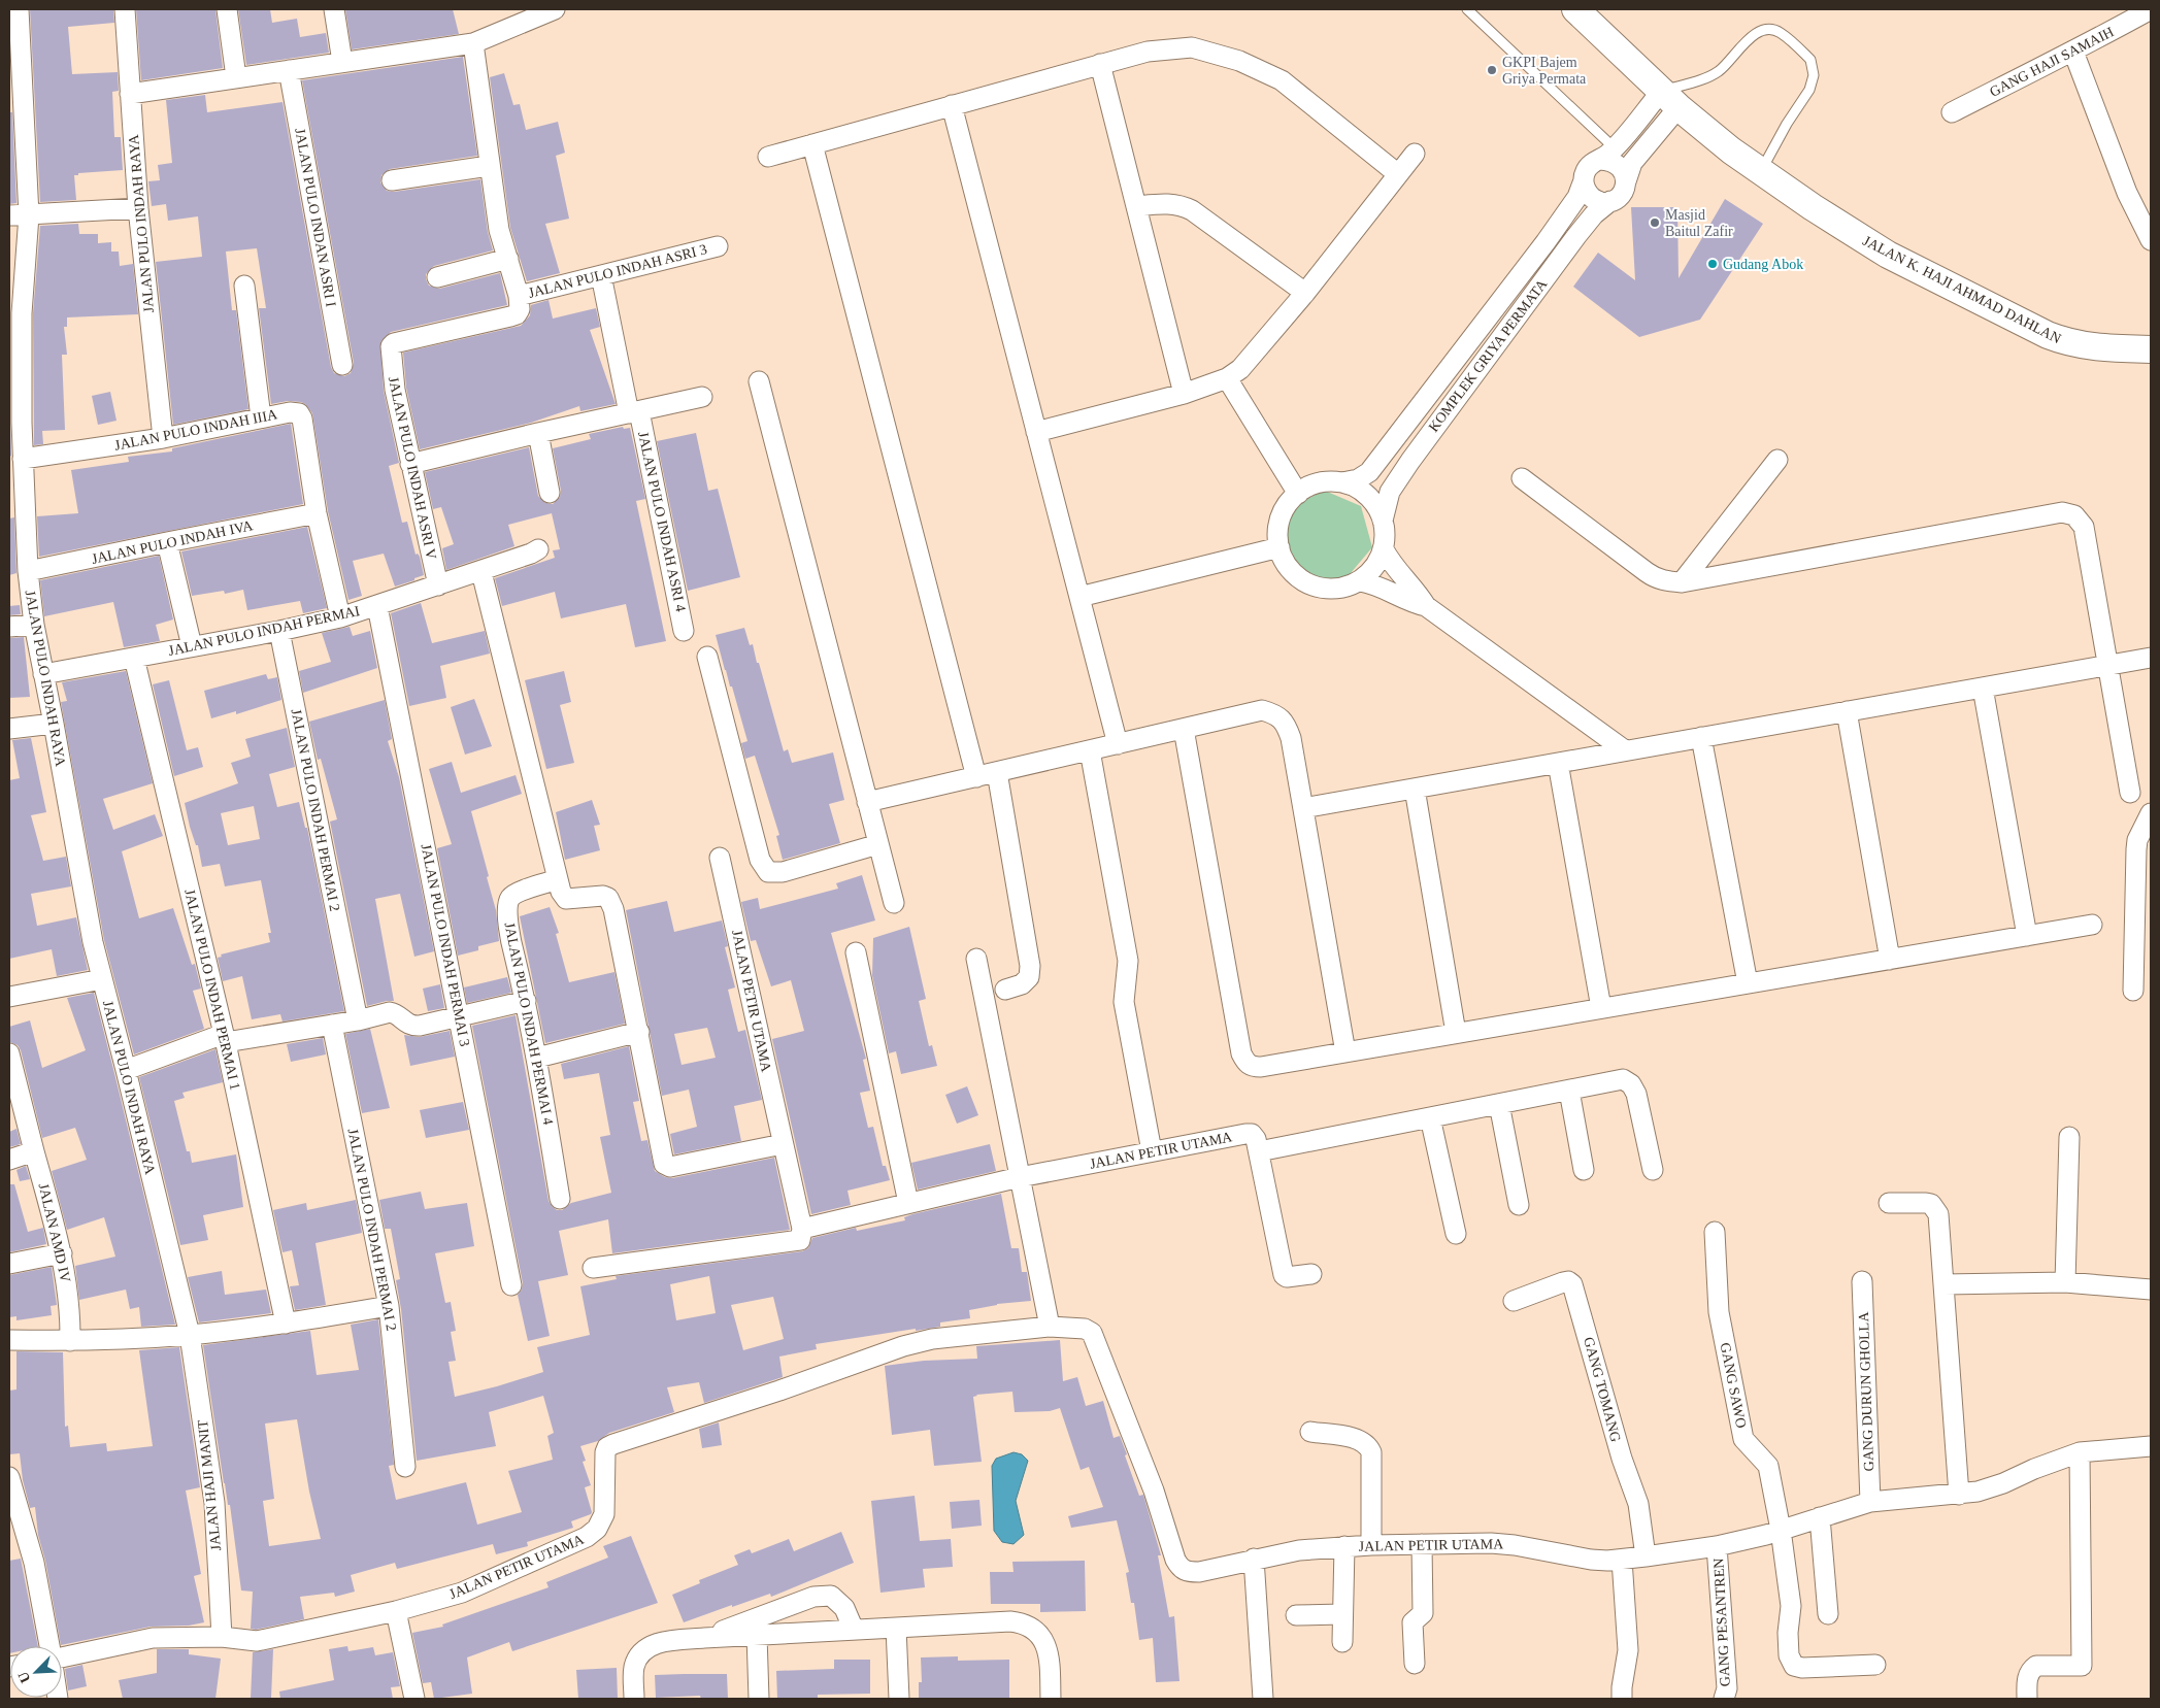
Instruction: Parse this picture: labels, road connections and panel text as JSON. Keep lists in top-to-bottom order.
{
  "streets": {
    "main road": ["JALAN K. HAJI AHMAD DAHLAN"],
    "street": [
      "GANG HAJI SAMAIH",
      "JALAN PULO INDAN ASRI I",
      "JALAN PULO INDAH RAYA",
      "JALAN PULO INDAH ASRI 3",
      "KOMPLEK GRIYA PERMATA",
      "JALAN PULO INDAH IIIA",
      "JALAN PULO INDAH ASRI V",
      "JALAN PULO INDAH ASRI 4",
      "JALAN PULO INDAH IVA",
      "JALAN PULO INDAH PERMAI",
      "JALAN PULO INDAH PERMAI 2",
      "JALAN PULO INDAH PERMAI 3",
      "JALAN PULO INDAH PERMAI 1",
      "JALAN PETIR UTAMA",
      "JALAN PULO INDAH PERMAI 4",
      "JALAN AMD IV",
      "GANG SAWO",
      "GANG TOMANG",
      "GANG DURUN GHOLLA",
      "JALAN HAJI MANIT",
      "GANG PESANTREN"
    ]
  },
  "crossings": [
    ["JALAN PULO INDAH RAYA", "JALAN PULO INDAH IIIA"],
    ["JALAN PULO INDAH RAYA", "JALAN PULO INDAH IVA"],
    ["JALAN PULO INDAH RAYA", "JALAN PULO INDAH PERMAI"],
    ["JALAN PULO INDAH RAYA", "JALAN HAJI MANIT"],
    ["JALAN PULO INDAH ASRI 3", "JALAN PULO INDAH ASRI V"],
    ["JALAN PULO INDAH ASRI 3", "JALAN PULO INDAH ASRI 4"],
    ["JALAN PULO INDAH IIIA", "JALAN PULO INDAH IVA"],
    ["JALAN PULO INDAH ASRI V", "JALAN PULO INDAH PERMAI"],
    ["JALAN PULO INDAH PERMAI", "JALAN PULO INDAH PERMAI 2"],
    ["JALAN PULO INDAH PERMAI", "JALAN PULO INDAH PERMAI 3"],
    ["JALAN PULO INDAH PERMAI", "JALAN PULO INDAH PERMAI 1"],
    ["JALAN PETIR UTAMA", "GANG SAWO"],
    ["JALAN PETIR UTAMA", "GANG TOMANG"],
    ["JALAN PETIR UTAMA", "GANG DURUN GHOLLA"],
    ["JALAN PETIR UTAMA", "JALAN HAJI MANIT"],
    ["JALAN PETIR UTAMA", "GANG PESANTREN"]
  ],
  "places": ["GKPI Bajem Griya Permata", "Masjid Baitul Zafir", "Gudang Abok"],
  "north": "bottom left"
}
